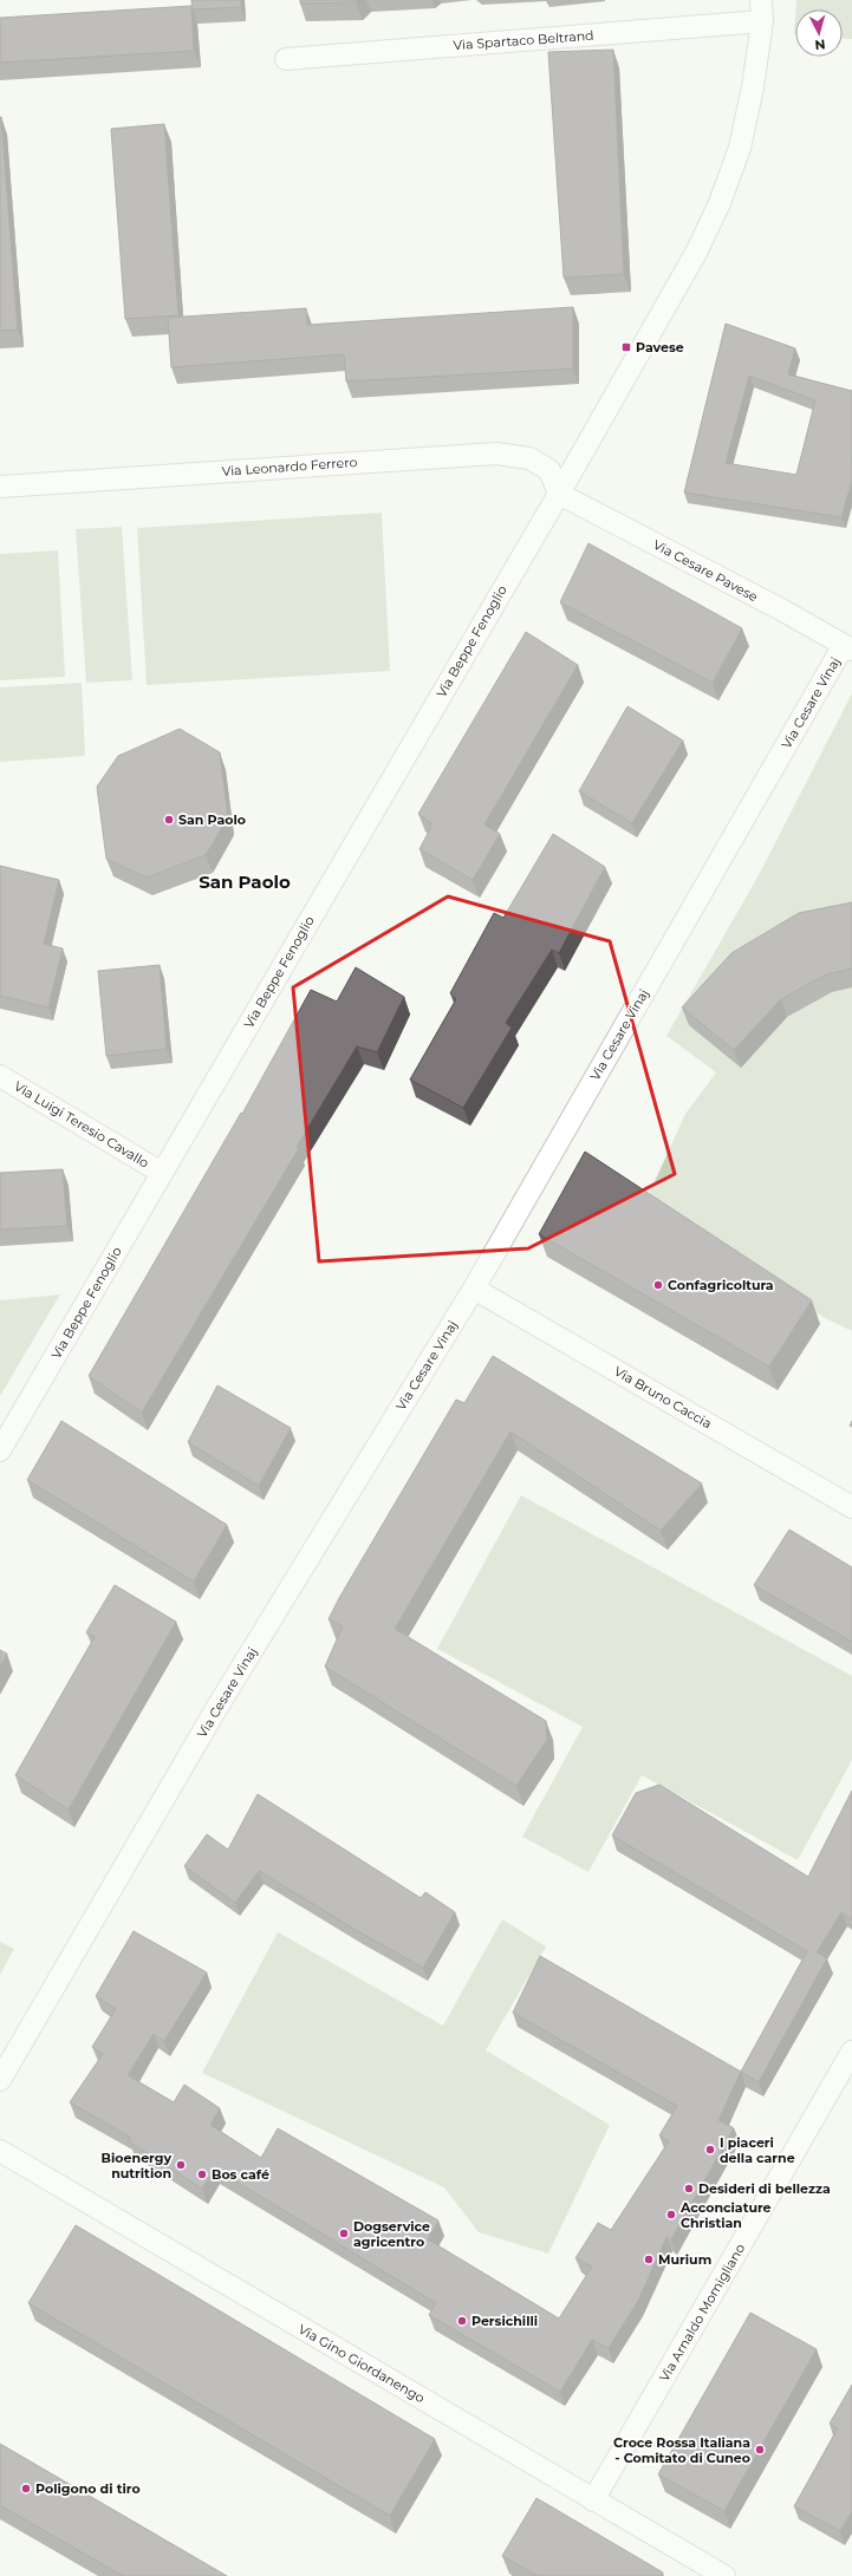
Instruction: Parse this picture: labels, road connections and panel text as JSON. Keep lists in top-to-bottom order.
{
  "streets": {
    "street": [
      "Via Spartaco Beltrand",
      "Via Leonardo Ferrero",
      "Via Cesare Pavese",
      "Via Beppe Fenoglio",
      "Via Cesare Vinaj",
      "Via Luigi Teresio Cavallo",
      "Via Bruno Caccia",
      "Via Arnaldo Momigliano",
      "Via Gino Giordanengo"
    ]
  },
  "crossings": [
    ["Via Spartaco Beltrand", "Via Beppe Fenoglio"],
    ["Via Leonardo Ferrero", "Via Cesare Pavese"],
    ["Via Leonardo Ferrero", "Via Beppe Fenoglio"],
    ["Via Cesare Pavese", "Via Beppe Fenoglio"],
    ["Via Cesare Pavese", "Via Cesare Vinaj"],
    ["Via Beppe Fenoglio", "Via Luigi Teresio Cavallo"],
    ["Via Cesare Vinaj", "Via Bruno Caccia"],
    ["Via Arnaldo Momigliano", "Via Gino Giordanengo"]
  ],
  "districts": ["San Paolo"],
  "places": {
    "transit": ["Pavese"],
    "other": [
      "San Paolo",
      "Confagricoltura",
      "I piaceri della carne",
      "Bioenergy nutrition",
      "Bos café",
      "Desideri di bellezza",
      "Acconciature Christian",
      "Dogservice agricentro",
      "Murium",
      "Persichilli",
      "Croce Rossa Italiana - Comitato di Cuneo",
      "Poligono di tiro"
    ]
  },
  "north": "bottom"
}
